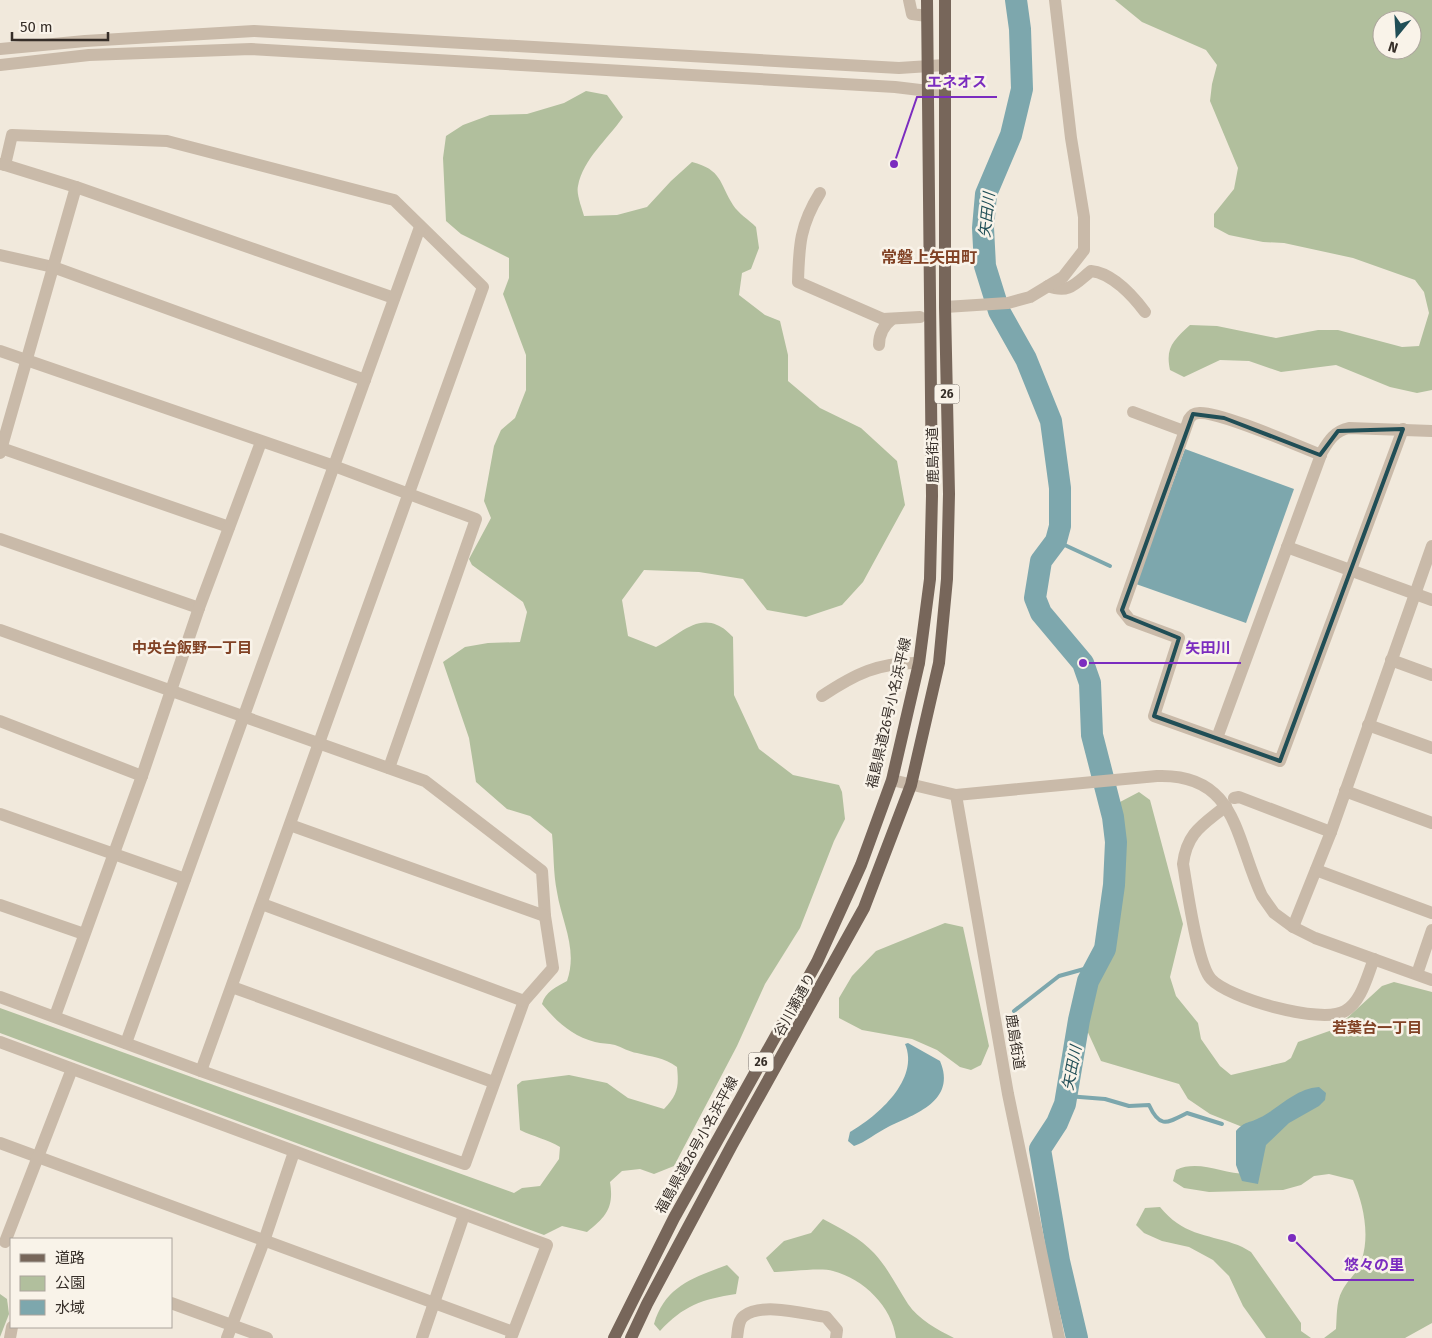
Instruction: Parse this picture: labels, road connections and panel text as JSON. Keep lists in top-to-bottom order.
{
  "streets": {
    "main road": [
      "26",
      "鹿島街道",
      "福島県道26号小名浜平線",
      "谷川瀬通り"
    ]
  },
  "crossings": [
    ["鹿島街道", "谷川瀬通り"]
  ],
  "districts": ["常磐上矢田町", "中央台飯野一丁目", "若葉台一丁目"],
  "water": ["矢田川"],
  "places": ["エネオス", "矢田川", "悠々の里"],
  "legend": ["道路", "公園", "水域"],
  "scale_bar": "50 m",
  "north": "bottom"
}
